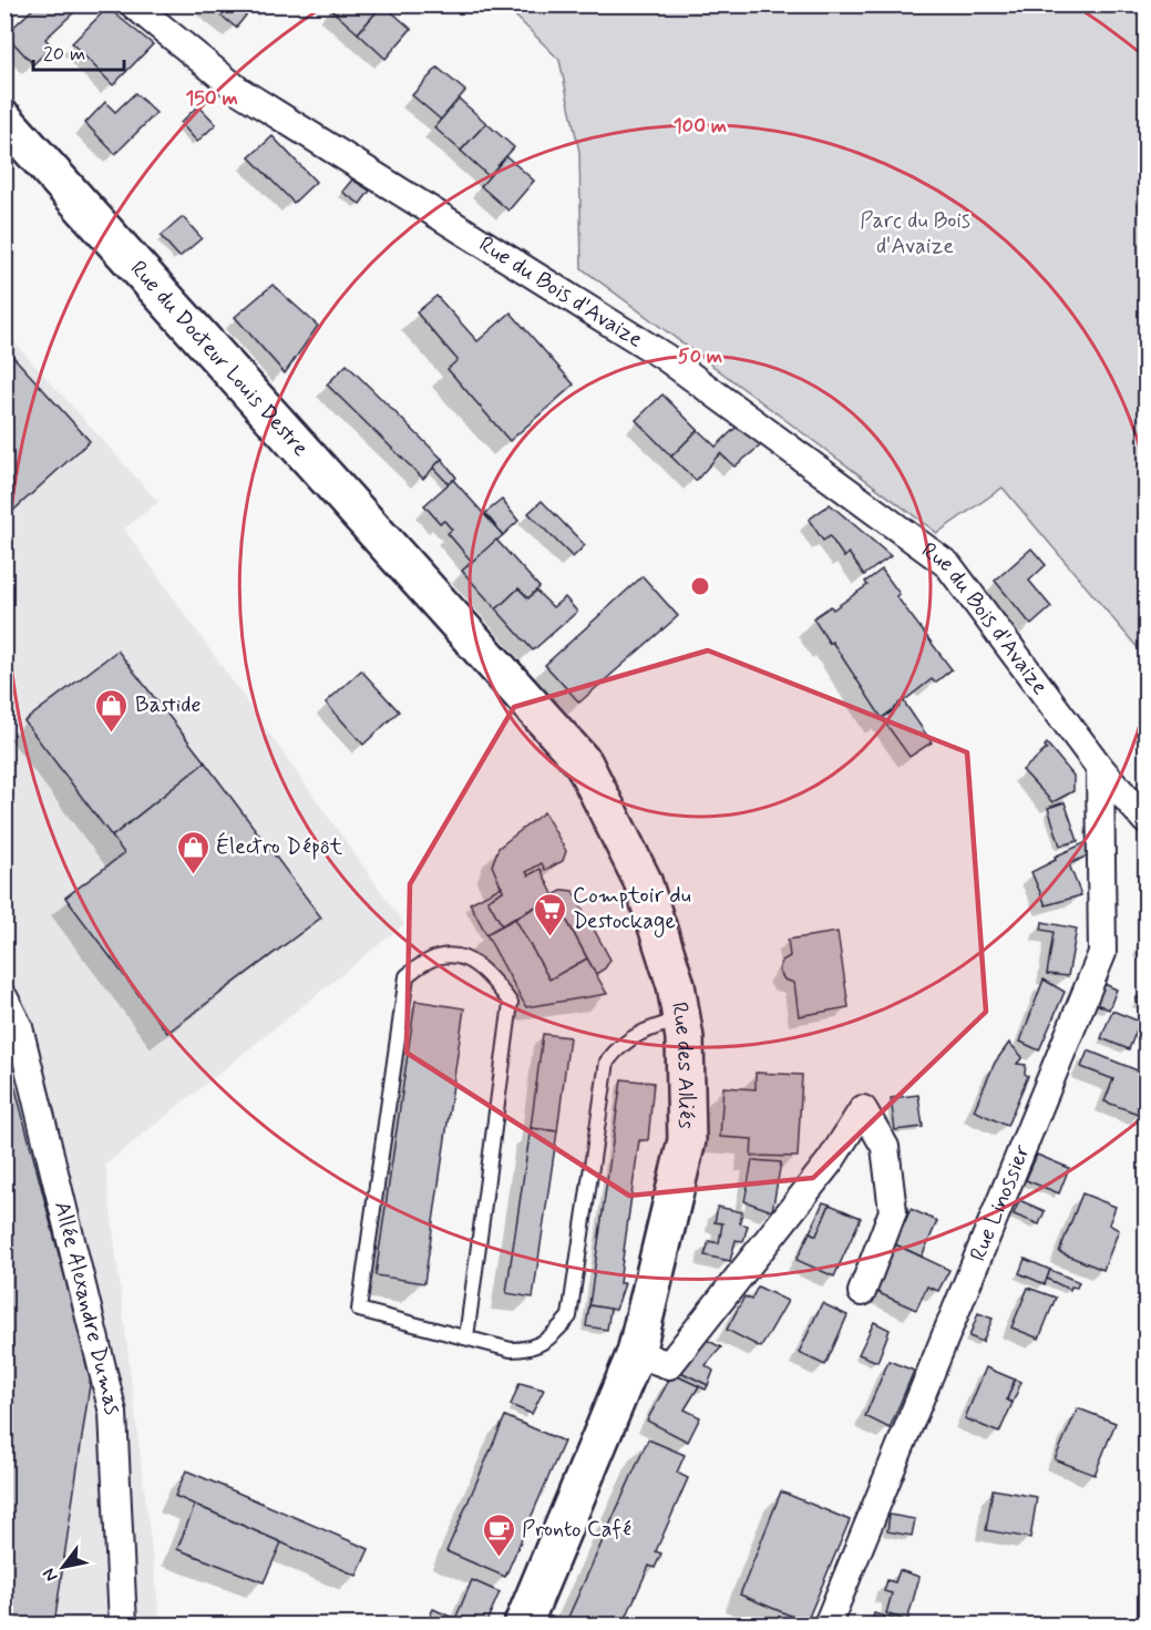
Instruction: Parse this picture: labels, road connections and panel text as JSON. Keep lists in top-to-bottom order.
{
  "streets": {
    "street": [
      "Rue du Bois d'Avaize",
      "Rue du Docteur Louis Destre",
      "Rue des Alliés",
      "Rue Linossier",
      "Allée Alexandre Dumas"
    ]
  },
  "crossings": [
    ["Rue du Bois d'Avaize", "Rue Linossier"],
    ["Rue du Docteur Louis Destre", "Rue des Alliés"]
  ],
  "parks": ["Parc du Bois d'Avaize"],
  "places": {
    "shop": ["Bastide", "Électro Dépôt"],
    "supermarket": ["Comptoir du Destockage"],
    "cafe": ["Pronto Café"]
  },
  "scale_bar": "20 m",
  "north": "bottom left",
  "rings": ["150 m", "100 m", "50 m"]
}
